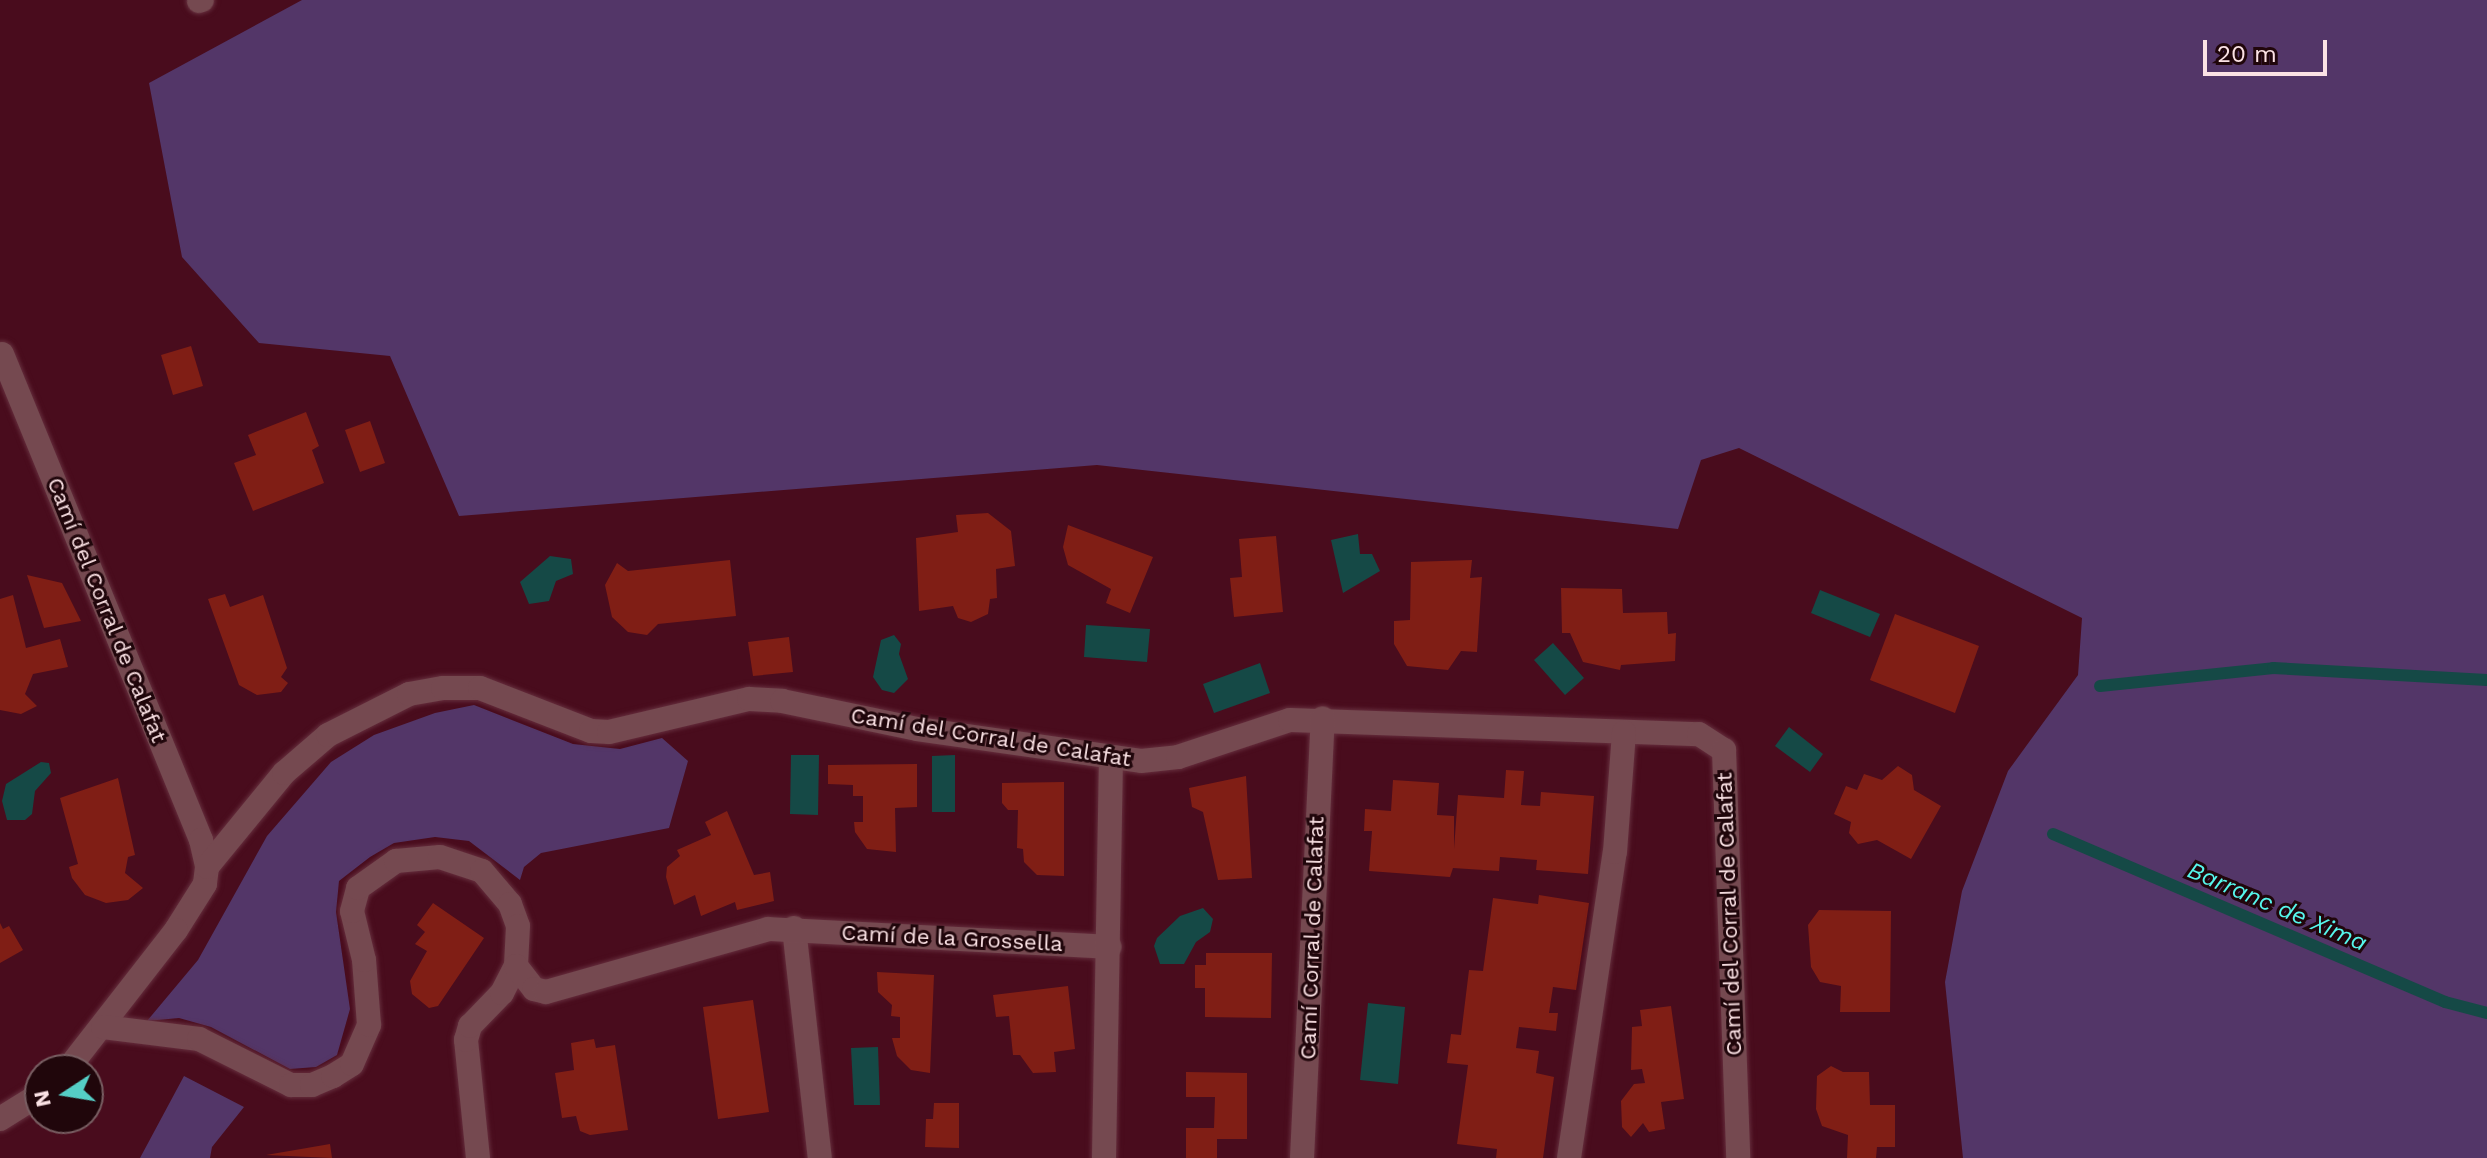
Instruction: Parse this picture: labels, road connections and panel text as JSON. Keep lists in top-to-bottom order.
{
  "streets": {
    "street": ["Camí del Corral de Calafat", "Camí de la Grossella", "Camí Corral de Calafat"]
  },
  "crossings": [
    ["Camí del Corral de Calafat", "Camí Corral de Calafat"]
  ],
  "water": ["Barranc de Xima"],
  "scale_bar": "20 m",
  "north": "left"
}
